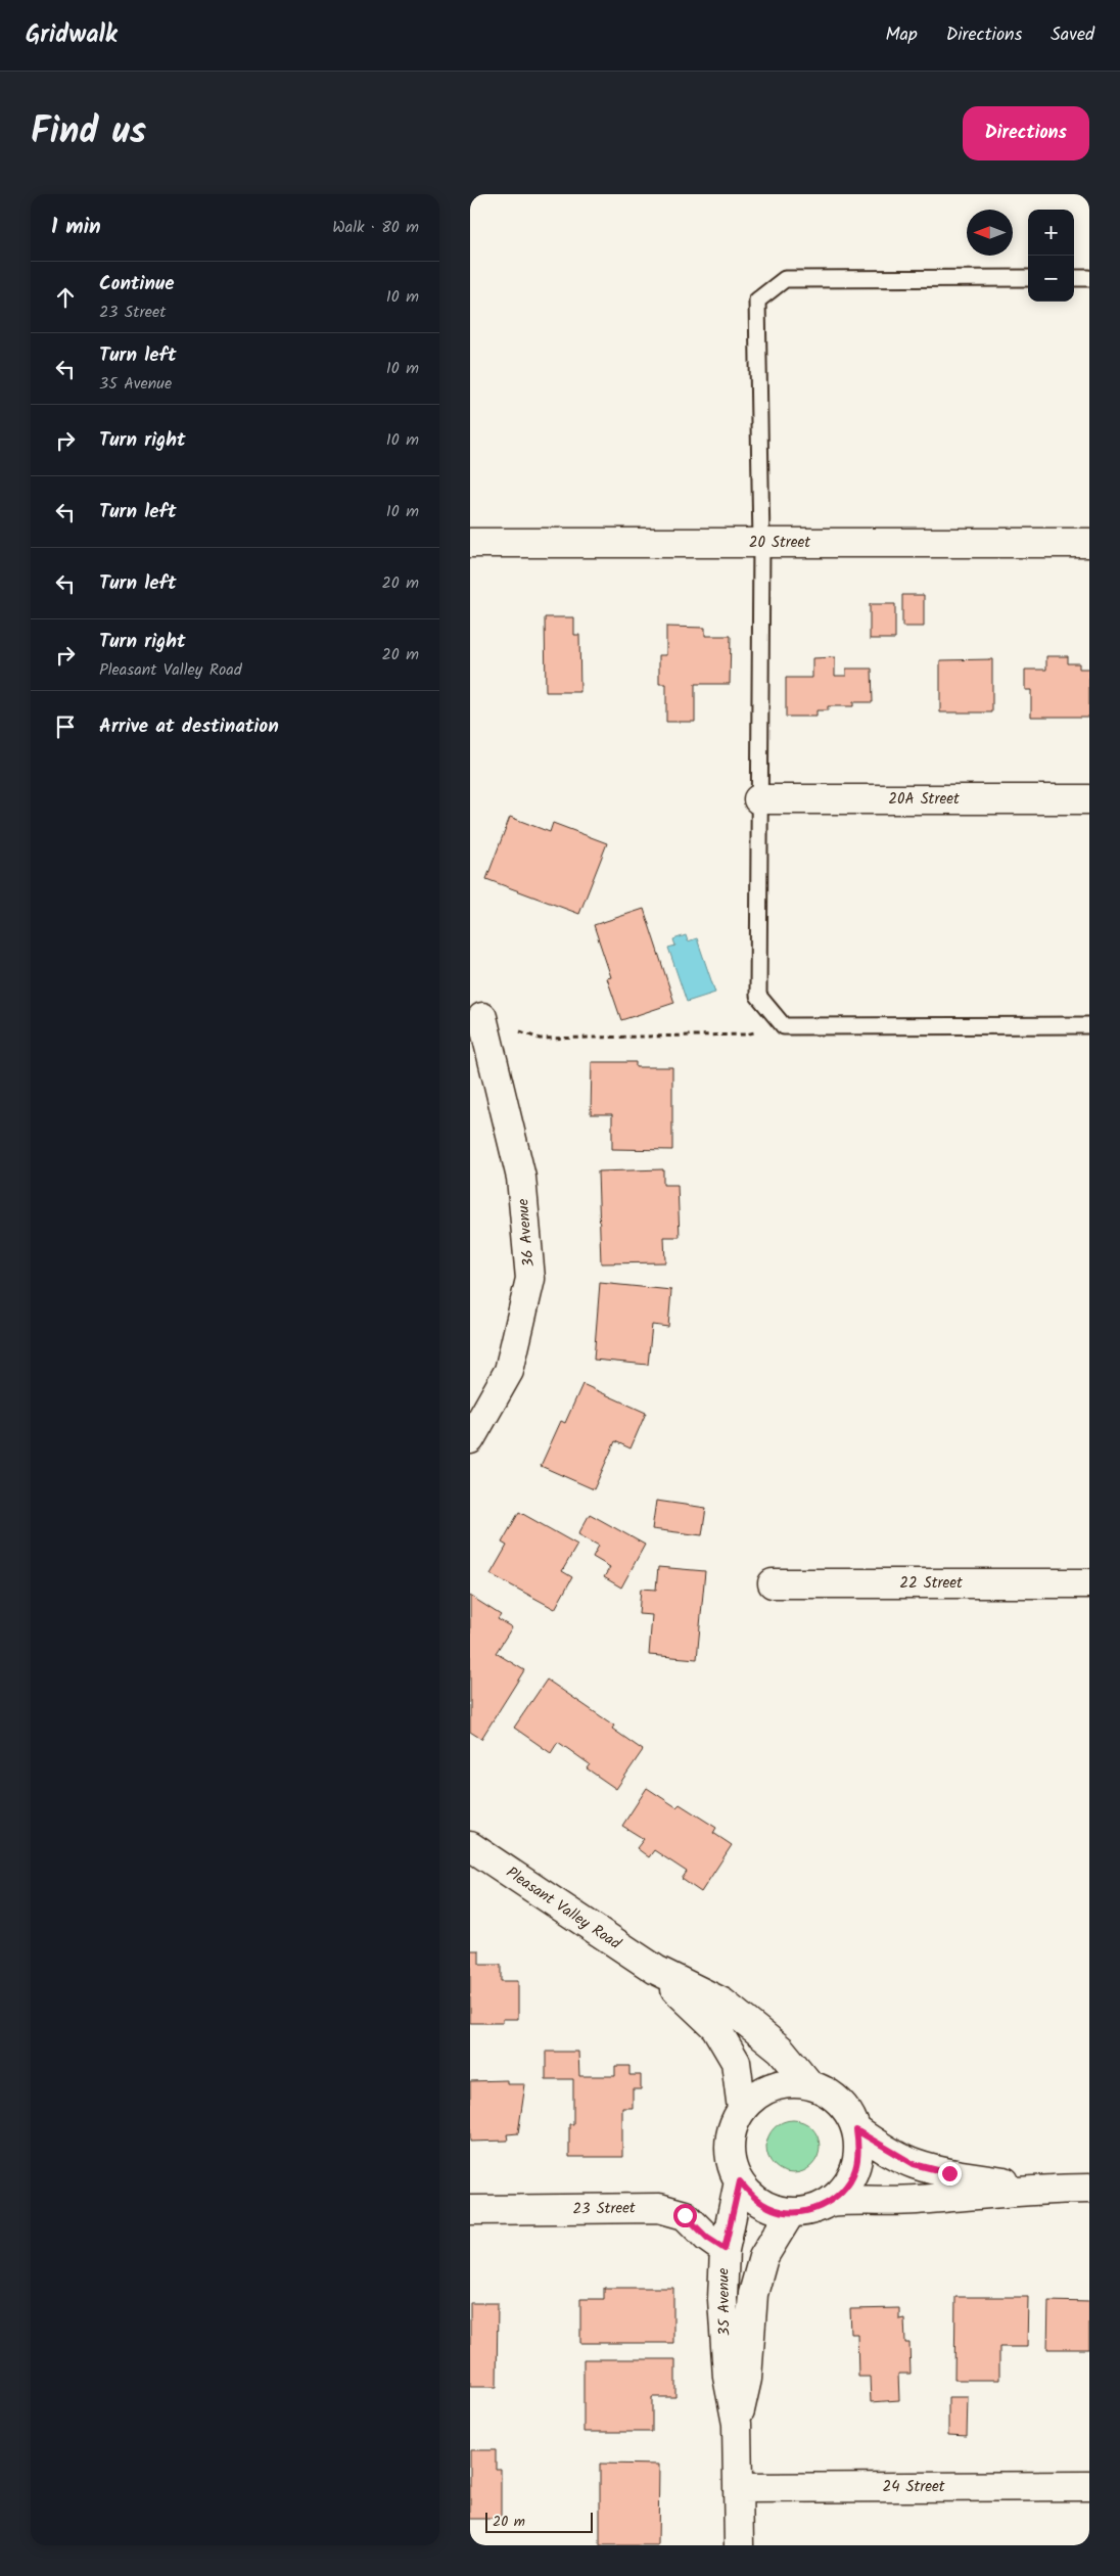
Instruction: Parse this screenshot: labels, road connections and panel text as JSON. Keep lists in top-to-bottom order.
{
  "streets": {
    "street": [
      "20 Street",
      "20A Street",
      "36 Avenue",
      "22 Street",
      "Pleasant Valley Road",
      "23 Street",
      "35 Avenue",
      "24 Street"
    ]
  },
  "crossings": [
    ["Pleasant Valley Road", "35 Avenue"],
    ["23 Street", "35 Avenue"],
    ["35 Avenue", "24 Street"]
  ],
  "scale_bar": "20 m",
  "north": "left",
  "page": {
    "header": "Gridwalk",
    "nav": ["Map", "Directions", "Saved"],
    "title": "Find us",
    "buttons": "Directions",
    "heading": ["1 min", "Walk · 80 m"],
    "map_buttons": ["+", "−"],
    "list": [
      ["Continue", "23 Street", "10 m"],
      ["Turn left", "35 Avenue", "10 m"],
      ["Turn right", "10 m"],
      ["Turn left", "10 m"],
      ["Turn left", "20 m"],
      ["Turn right", "Pleasant Valley Road", "20 m"],
      "Arrive at destination"
    ],
    "scale": "20 m"
  }
}
